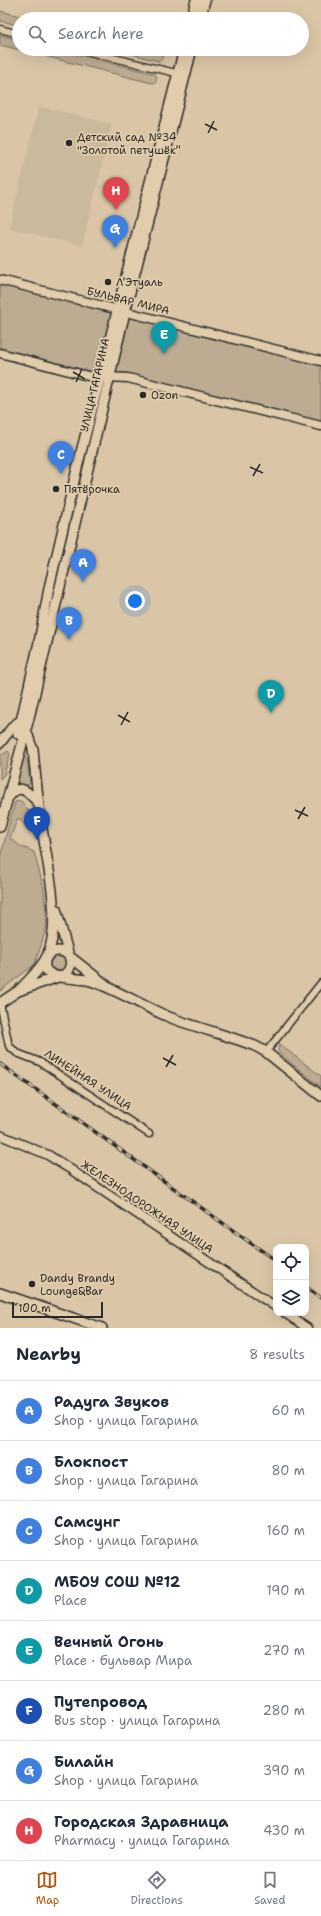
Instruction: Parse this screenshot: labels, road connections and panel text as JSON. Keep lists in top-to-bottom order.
{
  "streets": {
    "main road": ["УЛИЦА ГАГАРИНА", "ЛИНЕЙНАЯ УЛИЦА"],
    "street": ["БУЛЬВАР МИРА", "ЖЕЛЕЗНОДОРОЖНАЯ УЛИЦА"]
  },
  "crossings": [
    ["БУЛЬВАР МИРА", "УЛИЦА ГАГАРИНА"],
    ["УЛИЦА ГАГАРИНА", "ЛИНЕЙНАЯ УЛИЦА"]
  ],
  "places": [
    "Детский сад №34 \"Золотой петушёк\"",
    "Л'Этуаль",
    "Ozon",
    "Пятёрочка",
    "Dandy Brandy Lounge&Bar"
  ],
  "scale_bar": "100 m",
  "page": {
    "search": "Search here",
    "pins": [
      "H",
      "G",
      "E",
      "C",
      "A",
      "B",
      "D",
      "F"
    ],
    "scale": "100 m",
    "heading": ["Nearby", "8 results"],
    "list": [
      {
        "mark": "A",
        "name": "Радуга Звуков",
        "note": "Shop · улица Гагарина",
        "value": "60 m"
      },
      {
        "mark": "B",
        "name": "Блокпост",
        "note": "Shop · улица Гагарина",
        "value": "80 m"
      },
      {
        "mark": "C",
        "name": "Самсунг",
        "note": "Shop · улица Гагарина",
        "value": "160 m"
      },
      {
        "mark": "D",
        "name": "МБОУ СОШ №12",
        "note": "Place",
        "value": "190 m"
      },
      {
        "mark": "E",
        "name": "Вечный Огонь",
        "note": "Place · бульвар Мира",
        "value": "270 m"
      },
      {
        "mark": "F",
        "name": "Путепровод",
        "note": "Bus stop · улица Гагарина",
        "value": "280 m"
      },
      {
        "mark": "G",
        "name": "Билайн",
        "note": "Shop · улица Гагарина",
        "value": "390 m"
      },
      {
        "mark": "H",
        "name": "Городская Здравница",
        "note": "Pharmacy · улица Гагарина",
        "value": "430 m"
      }
    ],
    "nav": ["Map", "Directions", "Saved"]
  }
}
